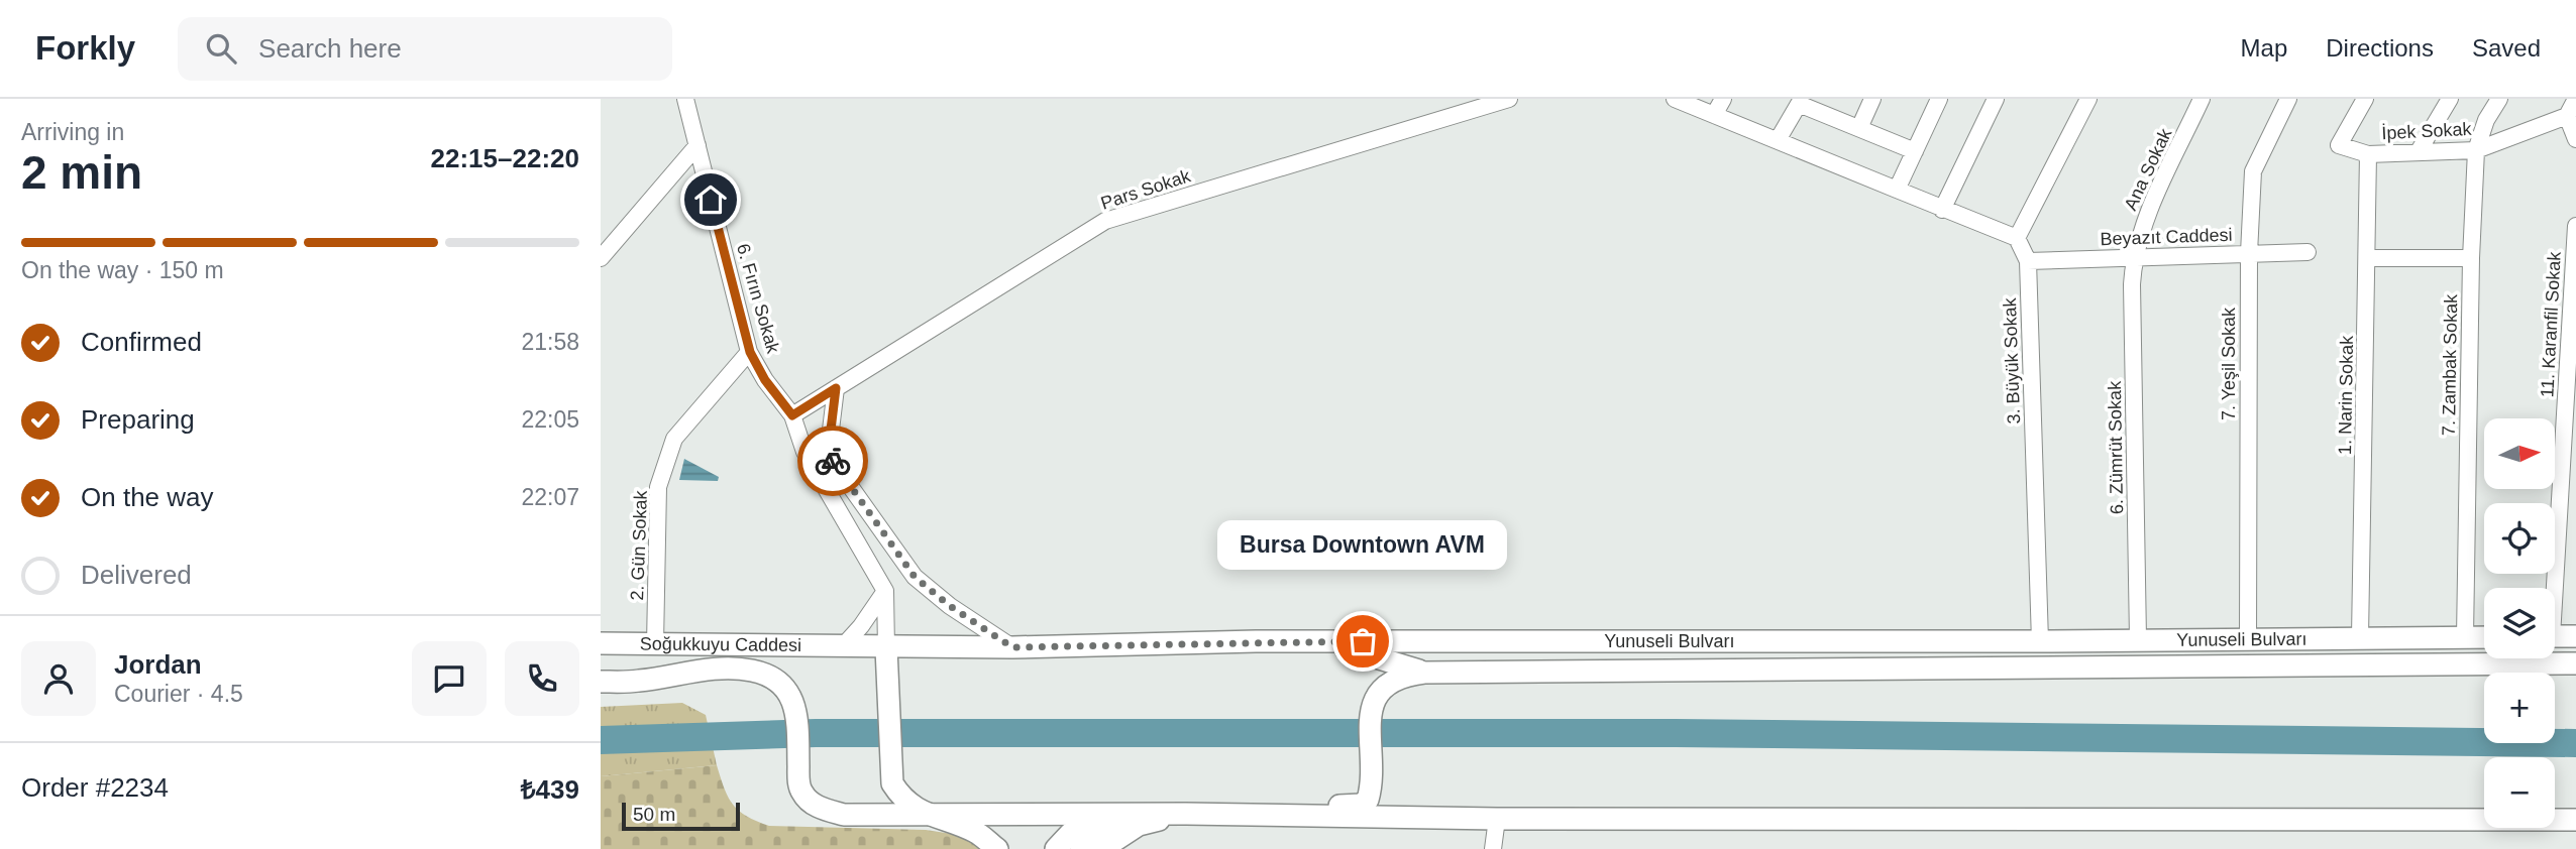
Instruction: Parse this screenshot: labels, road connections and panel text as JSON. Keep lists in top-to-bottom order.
{
  "streets": {
    "main road": ["Yunuseli Bulvarı", "Soğukkuyu Caddesi"],
    "street": [
      "İpek Sokak",
      "Ana Sokak",
      "Pars Sokak",
      "Beyazıt Caddesi",
      "6. Fırın Sokak",
      "11. Karanfil Sokak",
      "3. Büyük Sokak",
      "7. Yeşil Sokak",
      "7. Zambak Sokak",
      "1. Narin Sokak",
      "6. Zümrüt Sokak",
      "2. Gün Sokak"
    ]
  },
  "crossings": [
    ["İpek Sokak", "7. Zambak Sokak"],
    ["İpek Sokak", "1. Narin Sokak"],
    ["Ana Sokak", "Beyazıt Caddesi"],
    ["Ana Sokak", "6. Zümrüt Sokak"],
    ["Pars Sokak", "6. Fırın Sokak"],
    ["Beyazıt Caddesi", "3. Büyük Sokak"],
    ["Beyazıt Caddesi", "7. Yeşil Sokak"],
    ["Beyazıt Caddesi", "6. Zümrüt Sokak"],
    ["6. Fırın Sokak", "2. Gün Sokak"],
    ["6. Fırın Sokak", "Yunuseli Bulvarı"],
    ["3. Büyük Sokak", "Yunuseli Bulvarı"],
    ["7. Yeşil Sokak", "Yunuseli Bulvarı"],
    ["7. Zambak Sokak", "Yunuseli Bulvarı"],
    ["1. Narin Sokak", "Yunuseli Bulvarı"],
    ["6. Zümrüt Sokak", "Yunuseli Bulvarı"],
    ["2. Gün Sokak", "Soğukkuyu Caddesi"],
    ["Yunuseli Bulvarı", "Soğukkuyu Caddesi"]
  ],
  "places": ["Bursa Downtown AVM"],
  "scale_bar": "50 m",
  "north": "right",
  "page": {
    "header": "Forkly",
    "search": "Search here",
    "nav": ["Map", "Directions", "Saved"],
    "heading": ["2 min", "Arriving in", "22:15–22:20"],
    "panel": [
      "Jordan",
      "Courier · 4.5",
      "Order #2234",
      "₺439"
    ],
    "bar": "On the way · 150 m",
    "list": [
      ["Confirmed", "21:58"],
      ["Preparing", "22:05"],
      ["On the way", "22:07"],
      "Delivered"
    ],
    "map_buttons": ["+", "−"],
    "bubble": "Bursa Downtown AVM",
    "scale": "50 m"
  }
}
